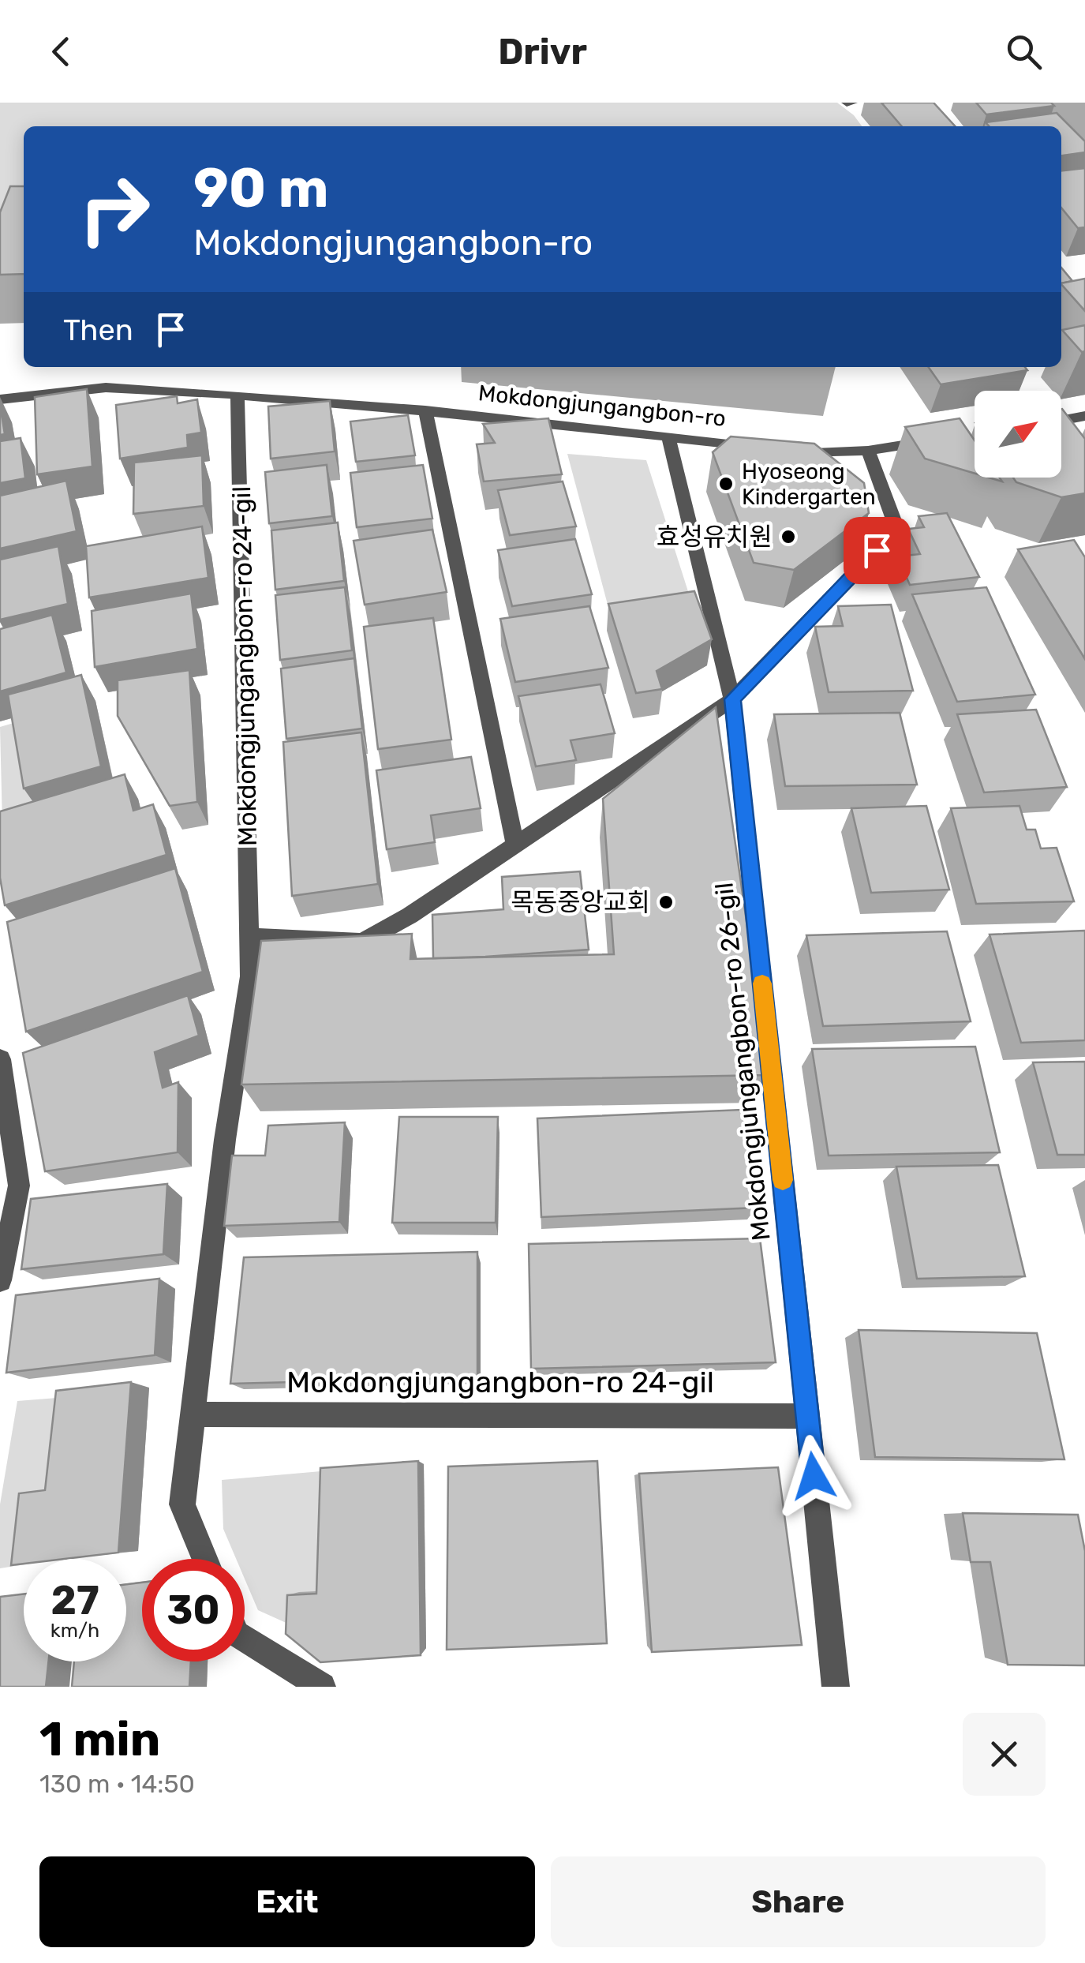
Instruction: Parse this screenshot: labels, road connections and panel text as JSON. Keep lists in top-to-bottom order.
{
  "streets": {
    "street": ["Mokdongjungangbon-ro", "Mokdongjungangbon-ro 24-gil", "Mokdongjungangbon-ro 26-gil"]
  },
  "crossings": [
    ["Mokdongjungangbon-ro", "Mokdongjungangbon-ro 24-gil"],
    ["Mokdongjungangbon-ro", "Mokdongjungangbon-ro 26-gil"],
    ["Mokdongjungangbon-ro 24-gil", "Mokdongjungangbon-ro 26-gil"]
  ],
  "places": ["Hyoseong Kindergarten", "효성유치원", "목동중앙교회"],
  "north": "top right",
  "page": {
    "header": "Drivr",
    "turn": ["90 m", "Mokdongjungangbon-ro"],
    "then": "Then",
    "speed": "27 km/h",
    "limit": "30",
    "heading": ["1 min", "130 m · 14:50"],
    "buttons": ["Exit", "Share"]
  }
}
